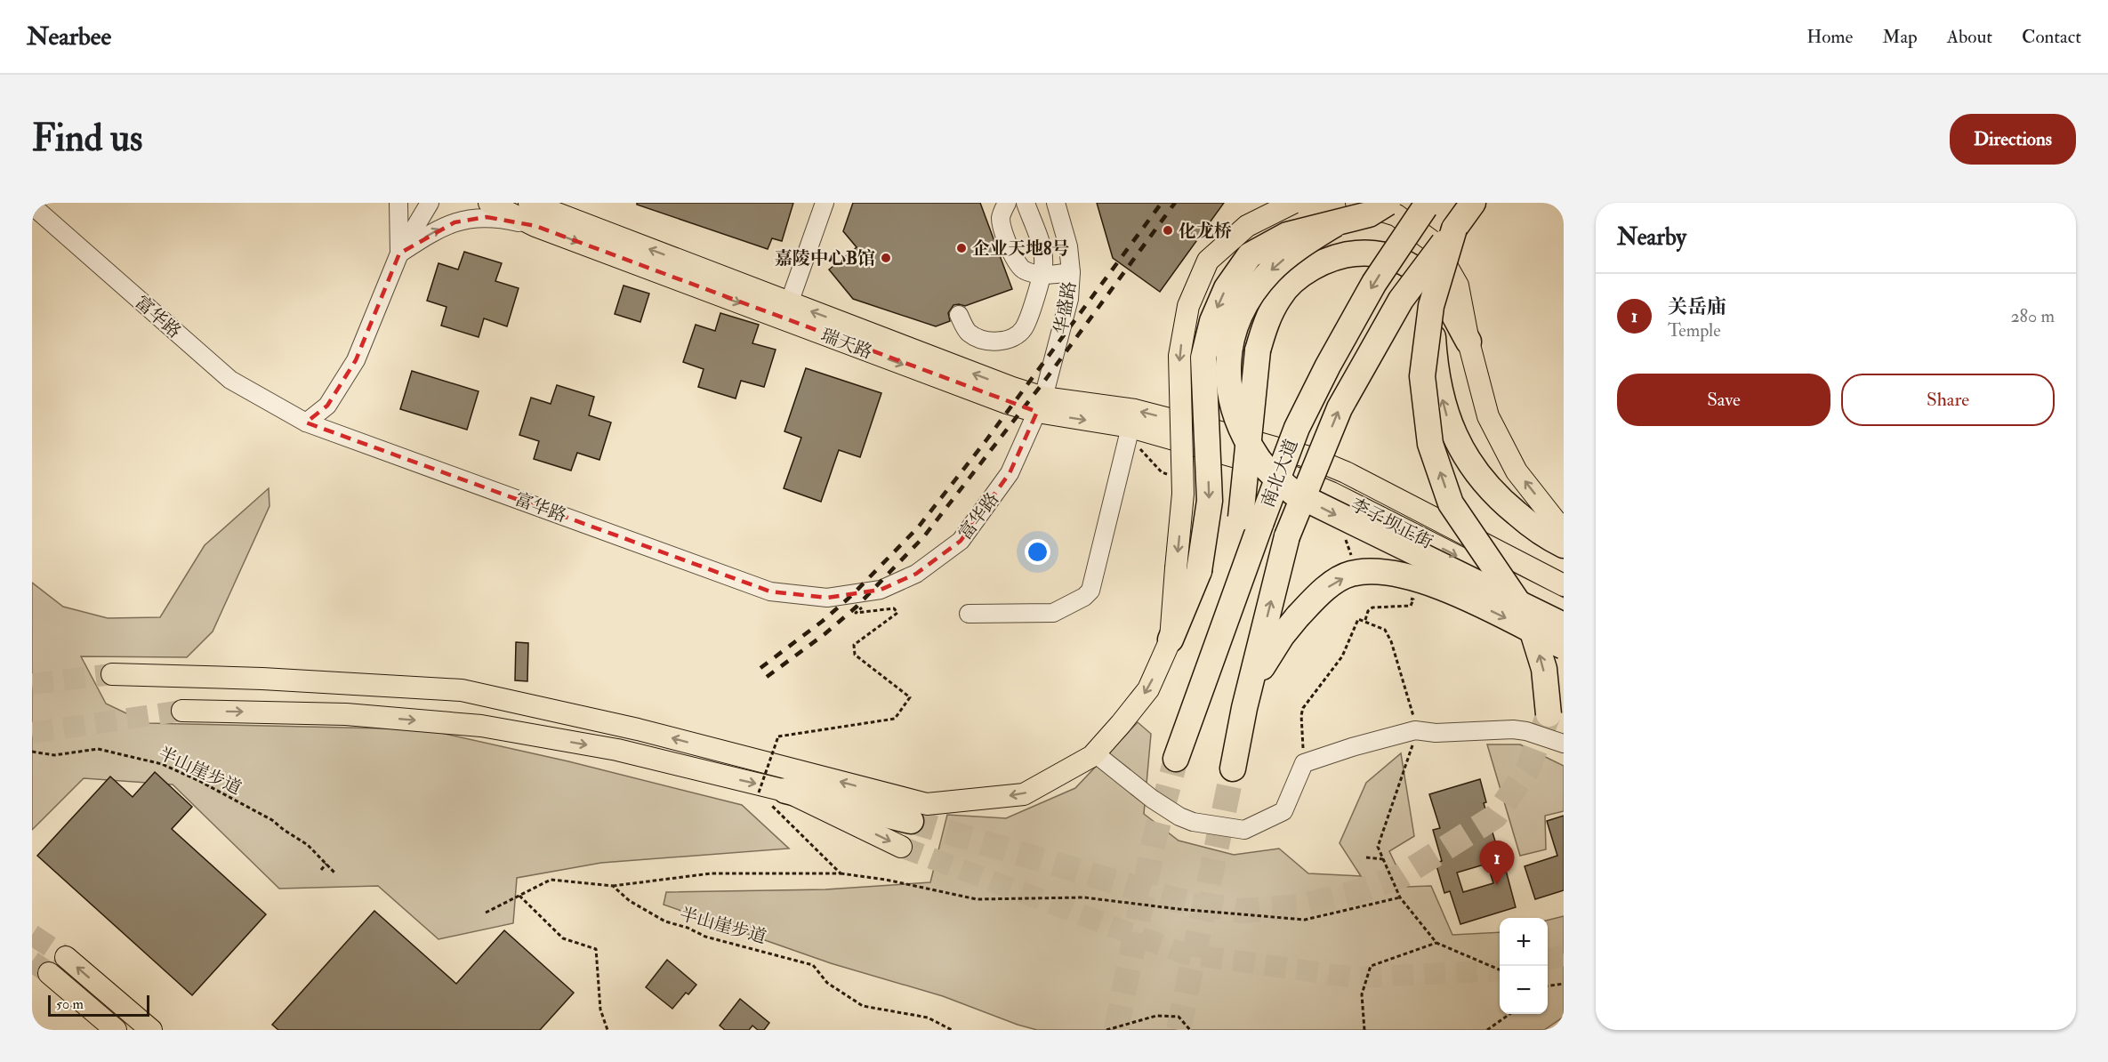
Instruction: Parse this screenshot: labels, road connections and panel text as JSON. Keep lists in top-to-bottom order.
{
  "streets": {
    "highway": ["南北大道"],
    "main road": ["瑞天路", "李子坝正街"],
    "street": ["华盛路", "富华路"],
    "path": ["半山崖步道"]
  },
  "crossings": [
    ["华盛路", "富华路"],
    ["华盛路", "瑞天路"],
    ["富华路", "瑞天路"],
    ["瑞天路", "李子坝正街"]
  ],
  "places": ["化龙桥", "企业天地8号", "嘉陵中心B馆"],
  "scale_bar": "50 m",
  "page": {
    "header": "Nearbee",
    "nav": [
      "Home",
      "Map",
      "About",
      "Contact"
    ],
    "buttons": [
      "Directions",
      ["Save", "Share"]
    ],
    "title": "Find us",
    "heading": "Nearby",
    "list": [
      {
        "mark": "1",
        "name": "关岳庙",
        "note": "Temple",
        "value": "280 m"
      }
    ],
    "pins": "1",
    "map_buttons": ["+", "−"],
    "scale": "50 m"
  }
}
